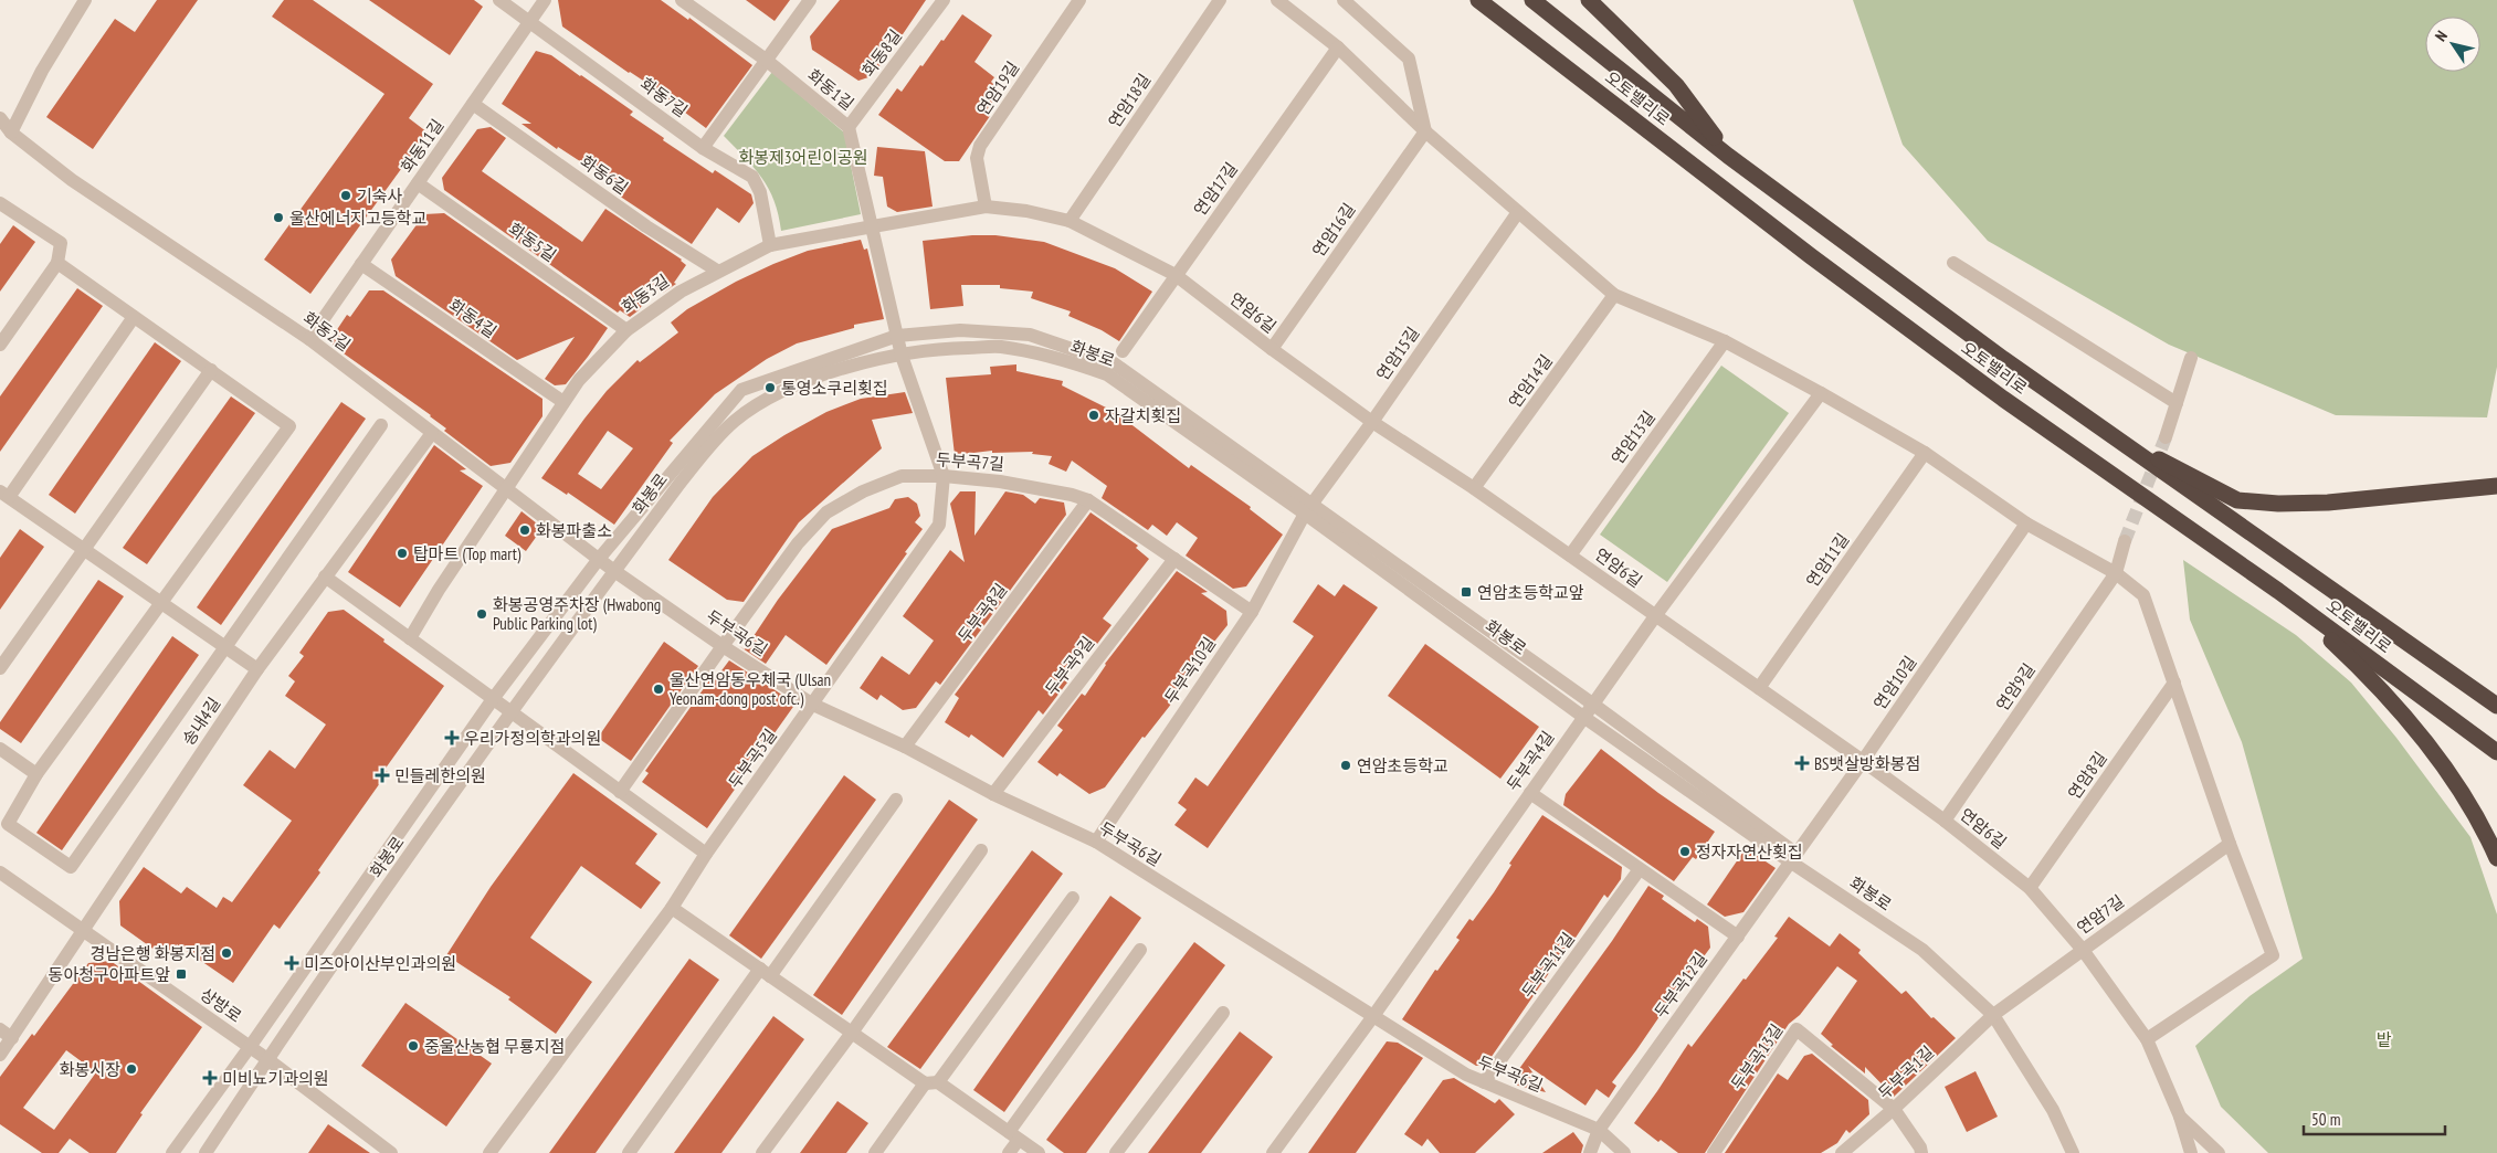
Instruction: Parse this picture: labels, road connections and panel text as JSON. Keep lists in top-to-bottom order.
{
  "streets": {
    "highway": ["오토밸리로"],
    "street": [
      "화동8길",
      "연암19길",
      "화동1길",
      "화동7길",
      "연암18길",
      "화동11길",
      "화동6길",
      "연암17길",
      "연암16길",
      "화동5길",
      "화동3길",
      "연암6길",
      "화동4길",
      "화동2길",
      "화봉로",
      "연암15길",
      "연암14길",
      "연암13길",
      "두부곡7길",
      "연암11길",
      "두부곡8길",
      "두부곡6길",
      "두부곡9길",
      "두부곡10길",
      "연암10길",
      "연암9길",
      "송내4길",
      "두부곡5길",
      "두부곡4길",
      "연암8길",
      "연암7길",
      "두부곡11길",
      "두부곡12길",
      "상방로",
      "두부곡13길",
      "두부곡1길"
    ]
  },
  "crossings": [
    ["화동8길", "화동1길"],
    ["연암19길", "연암6길"],
    ["화동1길", "화동3길"],
    ["화동1길", "연암6길"],
    ["화동1길", "화봉로"],
    ["화동1길", "두부곡5길"],
    ["화동7길", "화동11길"],
    ["화동7길", "화동3길"],
    ["연암18길", "연암6길"],
    ["화동11길", "화동6길"],
    ["화동11길", "화동5길"],
    ["화동11길", "화동4길"],
    ["화동11길", "화동2길"],
    ["화동6길", "화동3길"],
    ["연암17길", "연암6길"],
    ["연암16길", "연암6길"],
    ["화동5길", "화동3길"],
    ["화동3길", "연암6길"],
    ["화동3길", "화동4길"],
    ["화동3길", "화동2길"],
    ["연암6길", "연암15길"],
    ["연암6길", "연암14길"],
    ["연암6길", "연암13길"],
    ["연암6길", "연암11길"],
    ["연암6길", "연암10길"],
    ["연암6길", "연암9길"],
    ["연암6길", "두부곡4길"],
    ["연암6길", "연암8길"],
    ["연암6길", "연암7길"],
    ["화동2길", "화봉로"],
    ["화동2길", "두부곡6길"],
    ["화동2길", "송내4길"],
    ["화봉로", "연암15길"],
    ["화봉로", "두부곡6길"],
    ["화봉로", "두부곡10길"],
    ["화봉로", "연암10길"],
    ["화봉로", "두부곡5길"],
    ["화봉로", "두부곡4길"],
    ["화봉로", "연암7길"],
    ["화봉로", "두부곡12길"],
    ["화봉로", "상방로"],
    ["화봉로", "두부곡1길"],
    ["연암15길", "두부곡10길"],
    ["두부곡7길", "두부곡8길"],
    ["두부곡7길", "두부곡6길"],
    ["두부곡7길", "두부곡9길"],
    ["두부곡7길", "두부곡10길"],
    ["두부곡7길", "두부곡5길"],
    ["두부곡8길", "두부곡6길"],
    ["두부곡6길", "두부곡9길"],
    ["두부곡6길", "두부곡10길"],
    ["두부곡6길", "두부곡5길"],
    ["두부곡6길", "두부곡4길"],
    ["두부곡6길", "두부곡11길"],
    ["두부곡6길", "두부곡12길"],
    ["연암10길", "두부곡12길"],
    ["송내4길", "상방로"],
    ["연암7길", "두부곡1길"],
    ["두부곡13길", "두부곡1길"]
  ],
  "parks": ["화봉제3어린이공원", "밭"],
  "places": {
    "other": [
      "기숙사",
      "울산에너지고등학교",
      "통영소쿠리횟집",
      "자갈치횟집",
      "화봉파출소",
      "탑마트 (Top mart)",
      "화봉공영주차장 (Hwabong Public Parking lot)",
      "울산연암동우체국 (Ulsan Yeonam-dong post ofc.)",
      "연암초등학교",
      "정자자연산횟집",
      "경남은행 화봉지점",
      "중울산농협 무룡지점",
      "화봉시장"
    ],
    "transit": ["연암초등학교앞", "동아청구아파트앞"],
    "health": [
      "우리가정의학과의원",
      "BS뱃살방화봉점",
      "민들레한의원",
      "미즈아이산부인과의원",
      "미비뇨기과의원"
    ]
  },
  "scale_bar": "50 m",
  "north": "top left"
}
